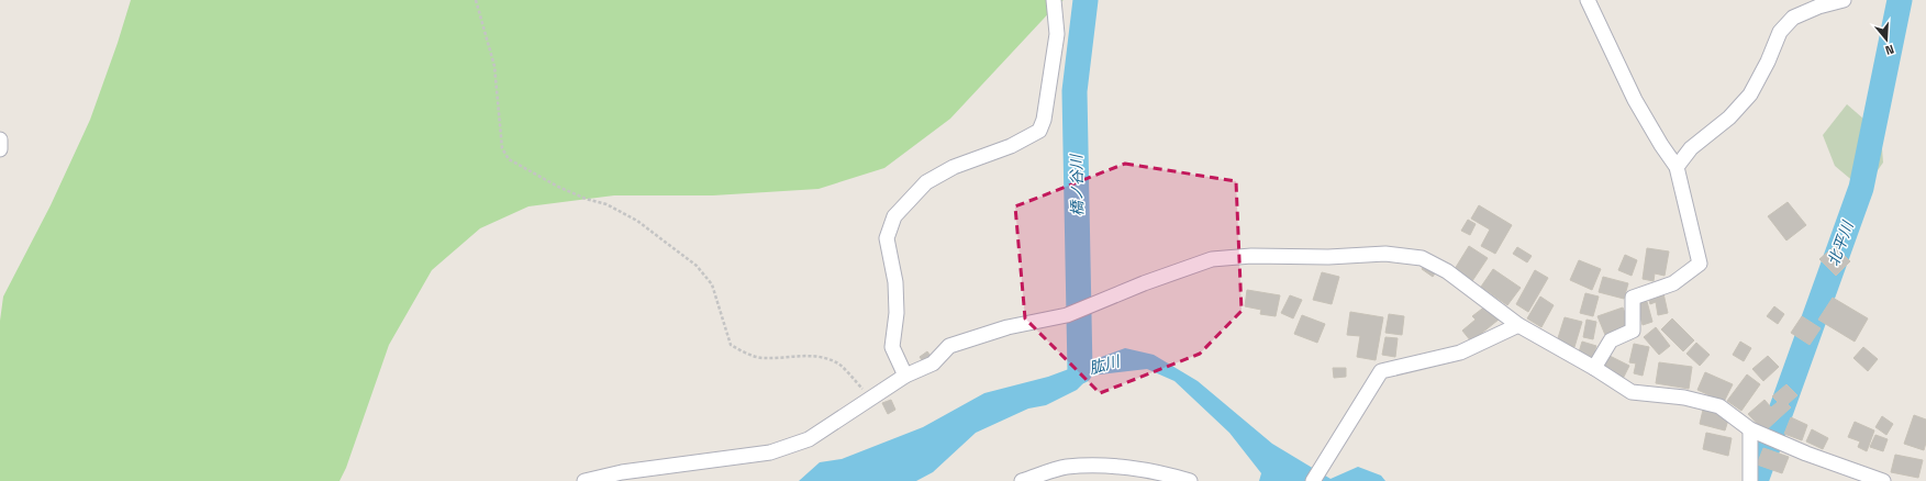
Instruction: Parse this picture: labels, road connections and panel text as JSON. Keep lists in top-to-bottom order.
{
  "water": ["橋ノ谷川", "北平川", "肱川"],
  "north": "bottom"
}
